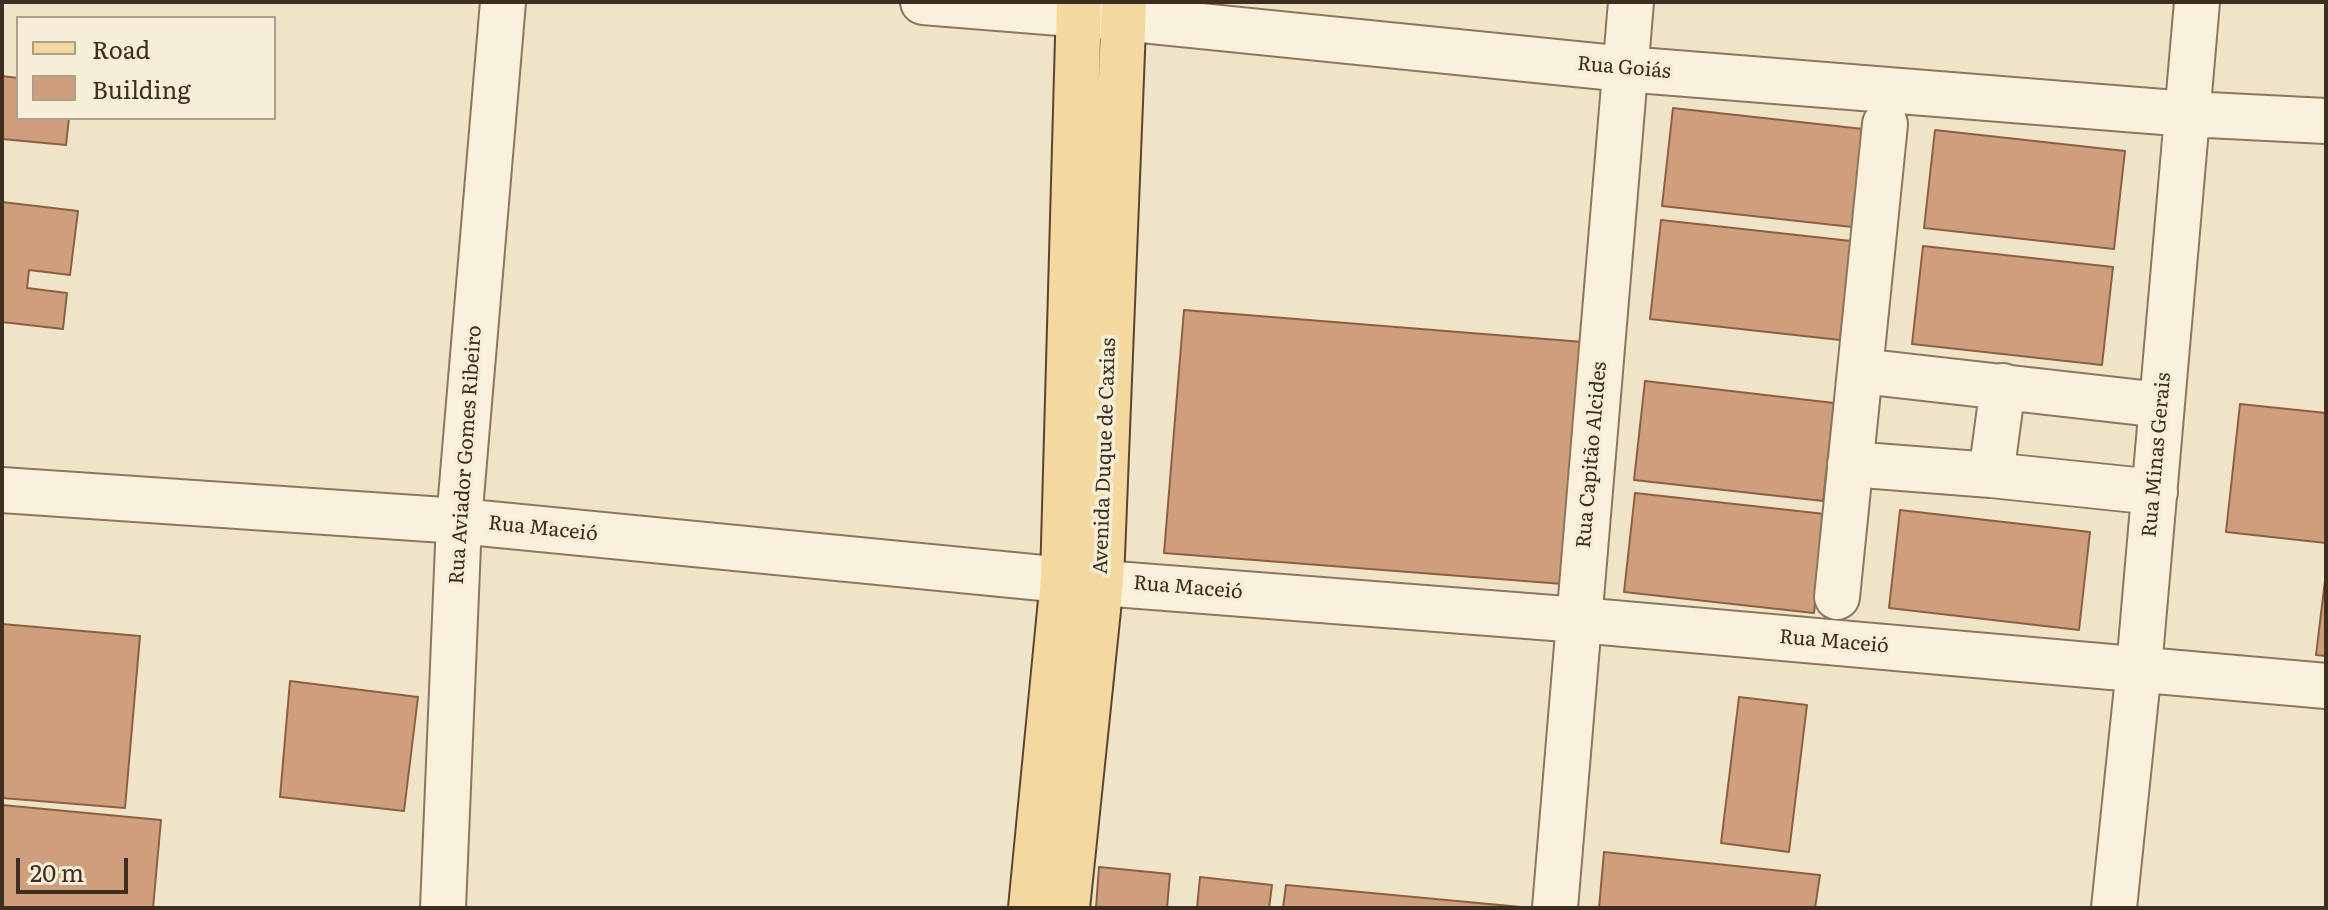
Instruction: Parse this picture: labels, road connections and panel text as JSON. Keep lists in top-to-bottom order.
{
  "streets": {
    "main road": ["Avenida Duque de Caxias"],
    "street": [
      "Rua Goiás",
      "Rua Aviador Gomes Ribeiro",
      "Rua Capitão Alcides",
      "Rua Minas Gerais",
      "Rua Maceió"
    ]
  },
  "crossings": [
    ["Rua Goiás", "Rua Capitão Alcides"],
    ["Rua Goiás", "Rua Minas Gerais"],
    ["Rua Goiás", "Avenida Duque de Caxias"],
    ["Rua Aviador Gomes Ribeiro", "Rua Maceió"],
    ["Rua Capitão Alcides", "Rua Maceió"],
    ["Rua Minas Gerais", "Rua Maceió"],
    ["Avenida Duque de Caxias", "Rua Maceió"]
  ],
  "legend": ["Road", "Building"],
  "scale_bar": "20 m"
}
